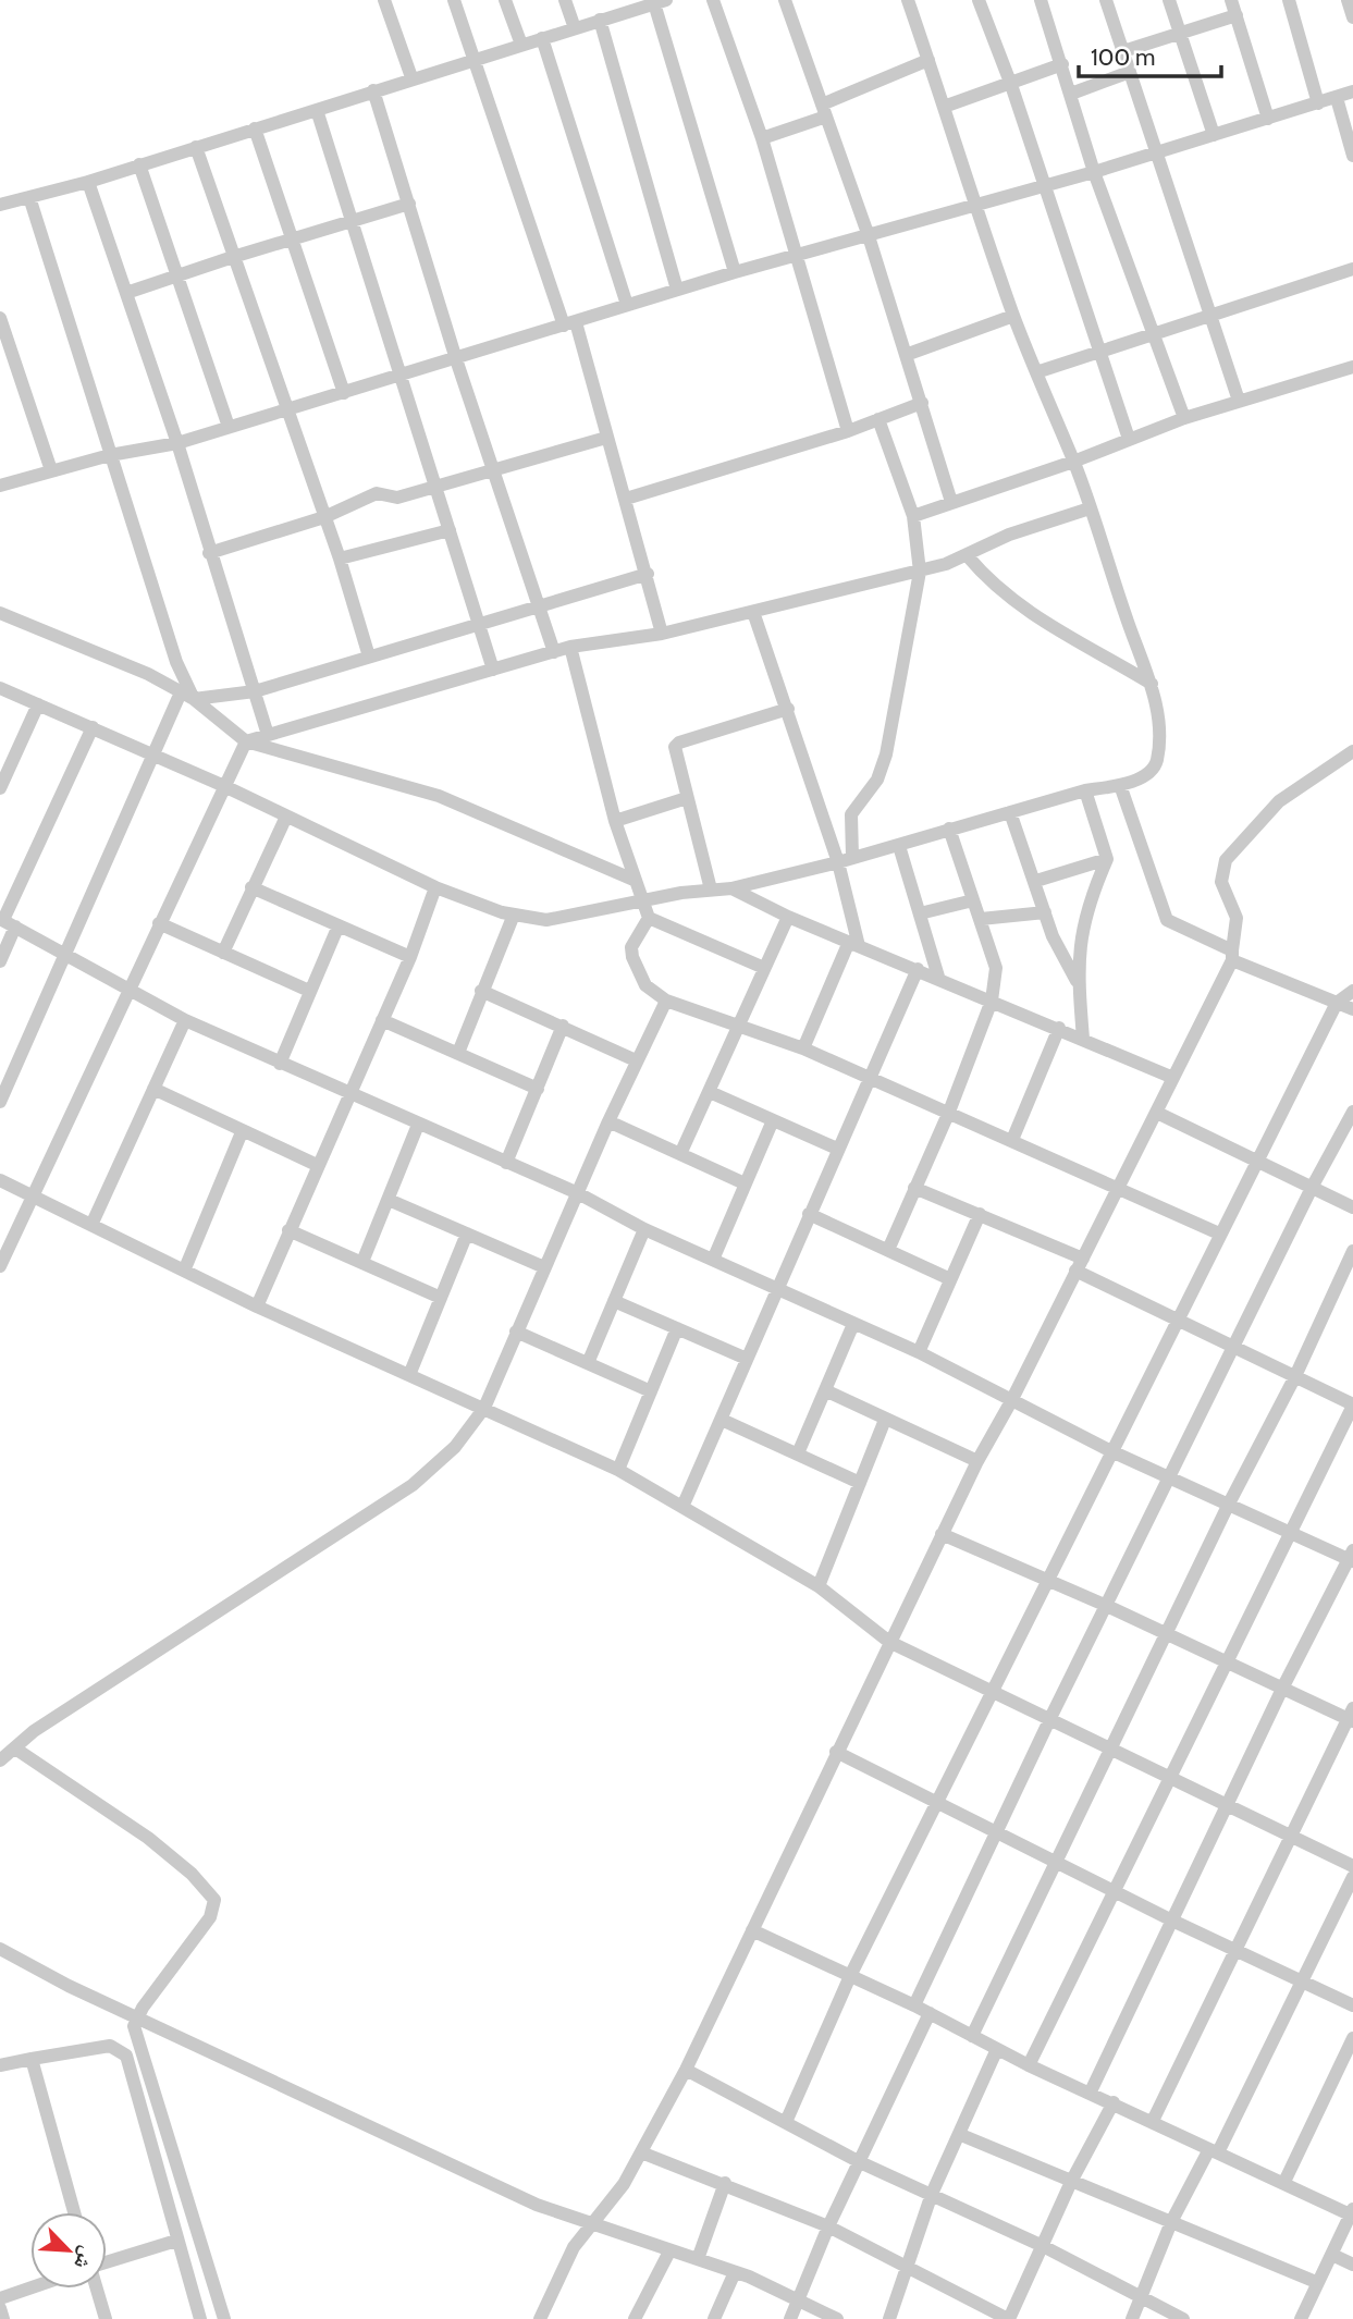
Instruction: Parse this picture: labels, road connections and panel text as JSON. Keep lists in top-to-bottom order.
{
  "scale_bar": "100 m",
  "north": "bottom right"
}
